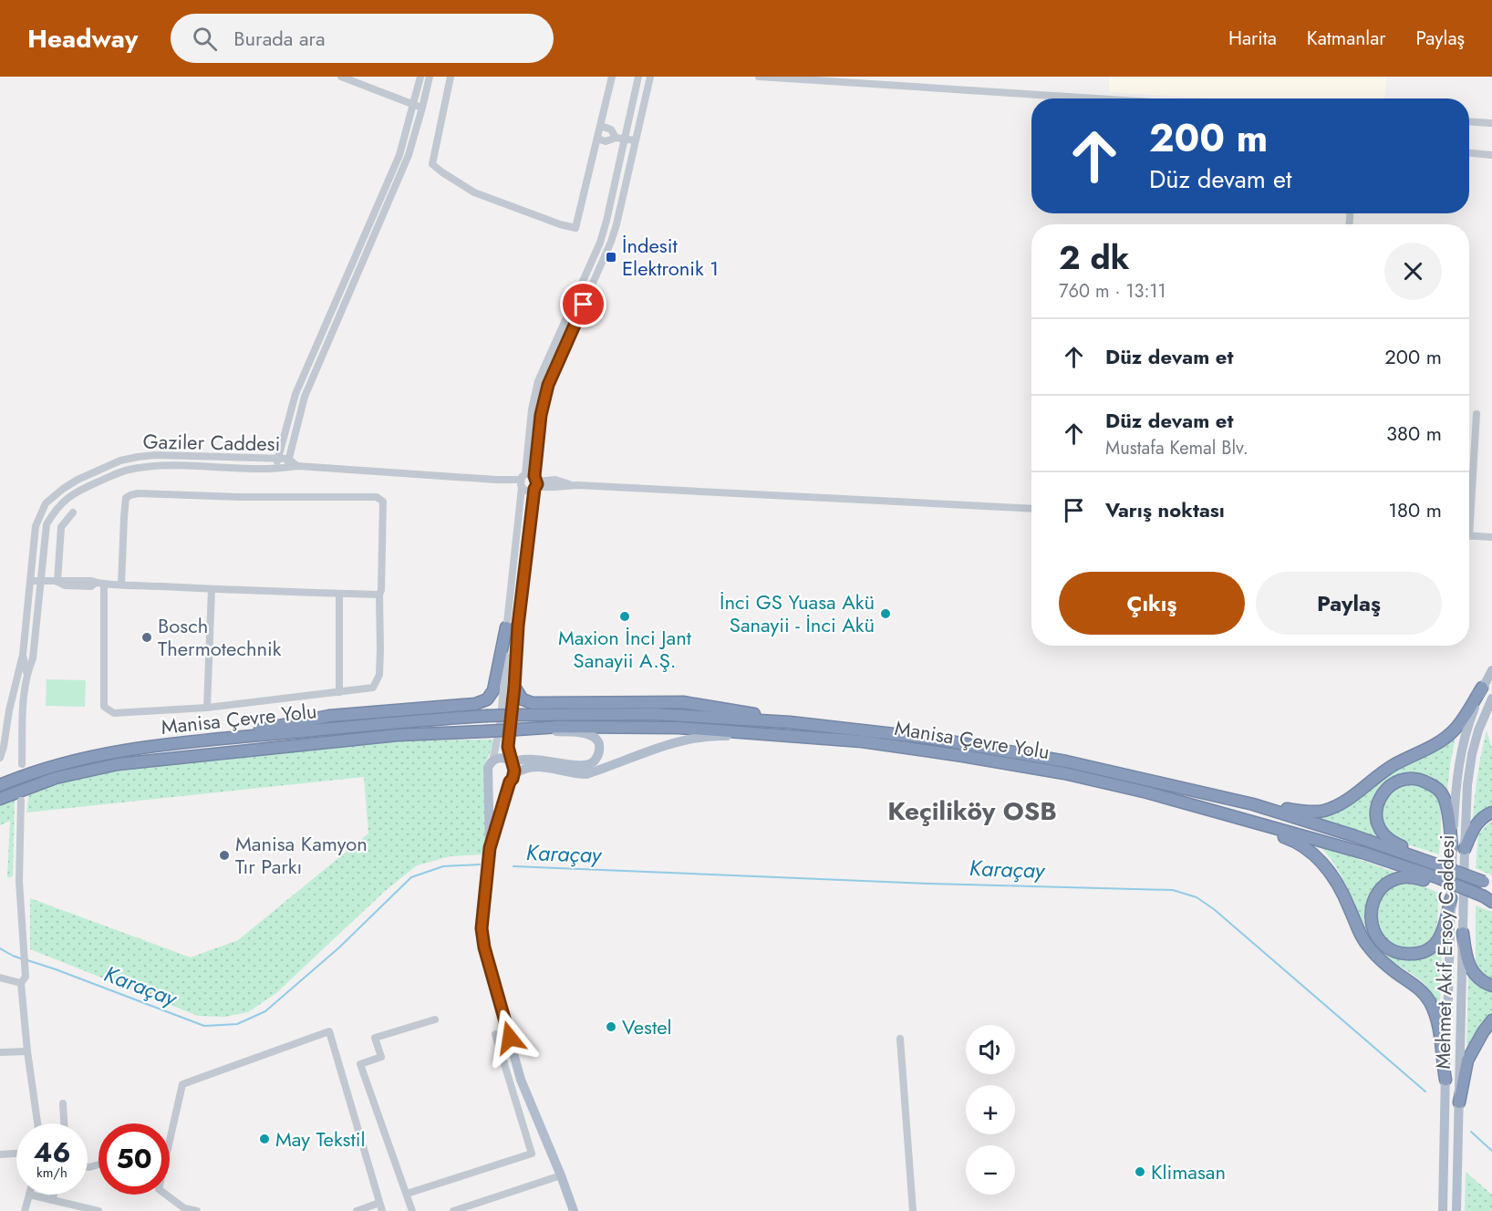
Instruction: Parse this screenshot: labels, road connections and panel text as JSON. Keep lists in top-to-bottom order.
{
  "streets": {
    "highway": ["Manisa Çevre Yolu"],
    "main road": ["Mehmet Akif Ersoy Caddesi"],
    "street": ["Gaziler Caddesi"]
  },
  "districts": ["Keçiliköy OSB"],
  "water": ["Karaçay"],
  "places": {
    "transit": ["İndesit Elektronik 1"],
    "other": [
      "İnci GS Yuasa Akü Sanayii - İnci Akü",
      "Maxion İnci Jant Sanayii A.Ş.",
      "Bosch Thermotechnik",
      "Manisa Kamyon Tır Parkı",
      "Vestel",
      "May Tekstil",
      "Klimasan"
    ]
  },
  "page": {
    "header": "Headway",
    "search": "Burada ara",
    "nav": ["Harita", "Katmanlar", "Paylaş"],
    "turn": ["200 m", "Düz devam et"],
    "heading": ["2 dk", "760 m · 13:11"],
    "list": [
      {
        "name": "Düz devam et",
        "value": "200 m"
      },
      {
        "name": "Düz devam et",
        "note": "Mustafa Kemal Blv.",
        "value": "380 m"
      },
      {
        "name": "Varış noktası",
        "value": "180 m"
      }
    ],
    "buttons": ["Çıkış", "Paylaş"],
    "map_buttons": ["+", "−"],
    "speed": "46 km/h",
    "limit": "50"
  }
}
